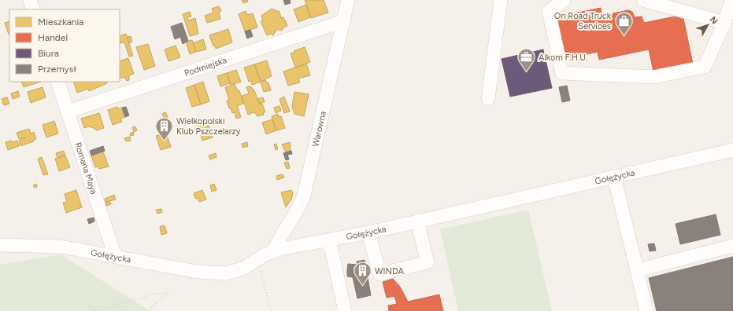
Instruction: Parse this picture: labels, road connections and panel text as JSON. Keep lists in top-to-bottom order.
{
  "streets": {
    "street": [
      "Podmiejska",
      "Warowna",
      "Romana Maya",
      "Gołężycka"
    ]
  },
  "crossings": [
    ["Podmiejska", "Warowna"],
    ["Podmiejska", "Romana Maya"],
    ["Warowna", "Gołężycka"],
    ["Romana Maya", "Gołężycka"]
  ],
  "places": {
    "shop": ["On Road Truck Services"],
    "office": ["Alkom F.H.U."],
    "building": ["Wielkopolski Klub Pszczelarzy", "WINDA"]
  },
  "legend": [
    "Mieszkania",
    "Handel",
    "Biura",
    "Przemysł"
  ],
  "north": "top right"
}
